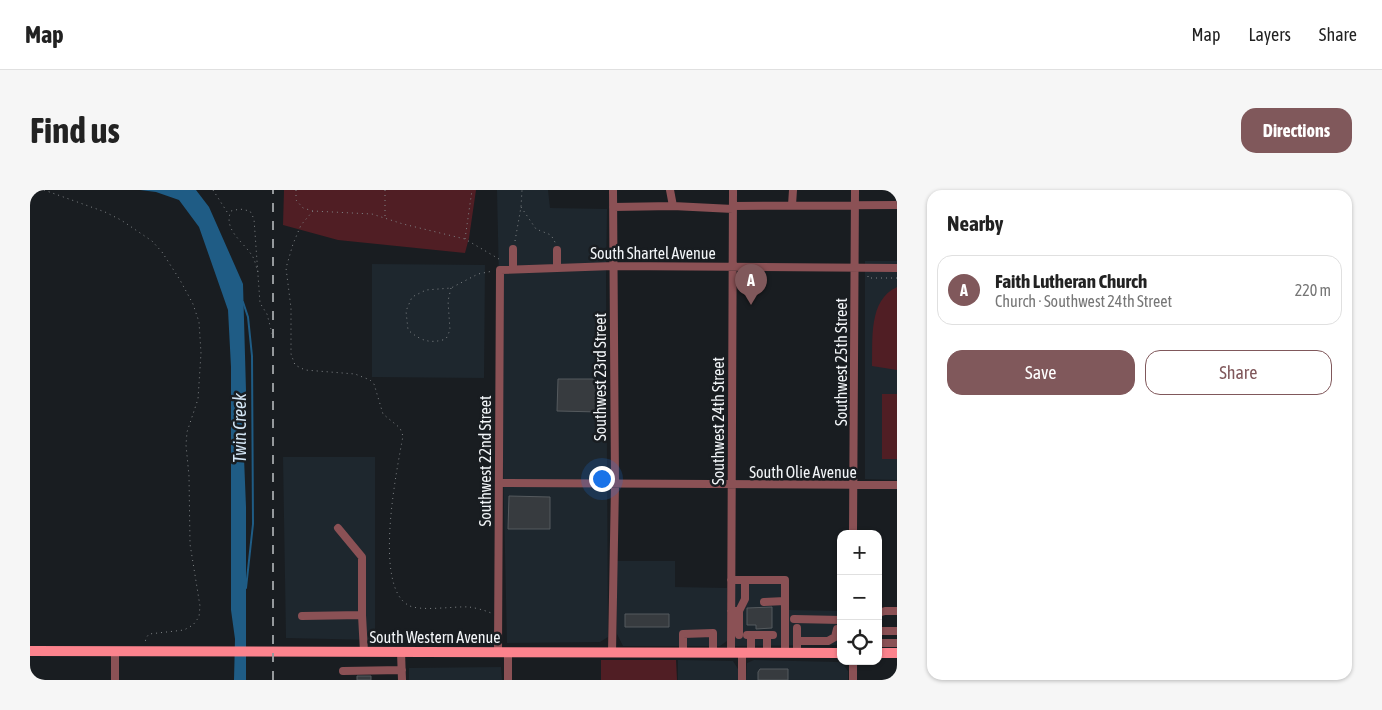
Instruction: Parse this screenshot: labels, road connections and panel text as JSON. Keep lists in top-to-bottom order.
{
  "streets": {
    "main road": ["South Western Avenue"],
    "street": [
      "South Shartel Avenue",
      "Southwest 25th Street",
      "Southwest 23rd Street",
      "Southwest 24th Street",
      "Southwest 22nd Street",
      "South Olie Avenue"
    ]
  },
  "crossings": [
    ["South Shartel Avenue", "Southwest 25th Street"],
    ["South Shartel Avenue", "Southwest 23rd Street"],
    ["South Shartel Avenue", "Southwest 24th Street"],
    ["South Shartel Avenue", "Southwest 22nd Street"],
    ["Southwest 25th Street", "South Olie Avenue"],
    ["Southwest 23rd Street", "South Olie Avenue"],
    ["Southwest 23rd Street", "South Western Avenue"],
    ["Southwest 24th Street", "South Olie Avenue"],
    ["Southwest 24th Street", "South Western Avenue"],
    ["Southwest 22nd Street", "South Olie Avenue"],
    ["Southwest 22nd Street", "South Western Avenue"]
  ],
  "water": ["Twin Creek"],
  "page": {
    "header": "Map",
    "nav": ["Map", "Layers", "Share"],
    "buttons": [
      "Directions",
      ["Save", "Share"]
    ],
    "title": "Find us",
    "heading": "Nearby",
    "list": [
      {
        "mark": "A",
        "name": "Faith Lutheran Church",
        "note": "Church · Southwest 24th Street",
        "value": "220 m"
      }
    ],
    "pins": "A",
    "map_buttons": ["+", "−"]
  }
}
